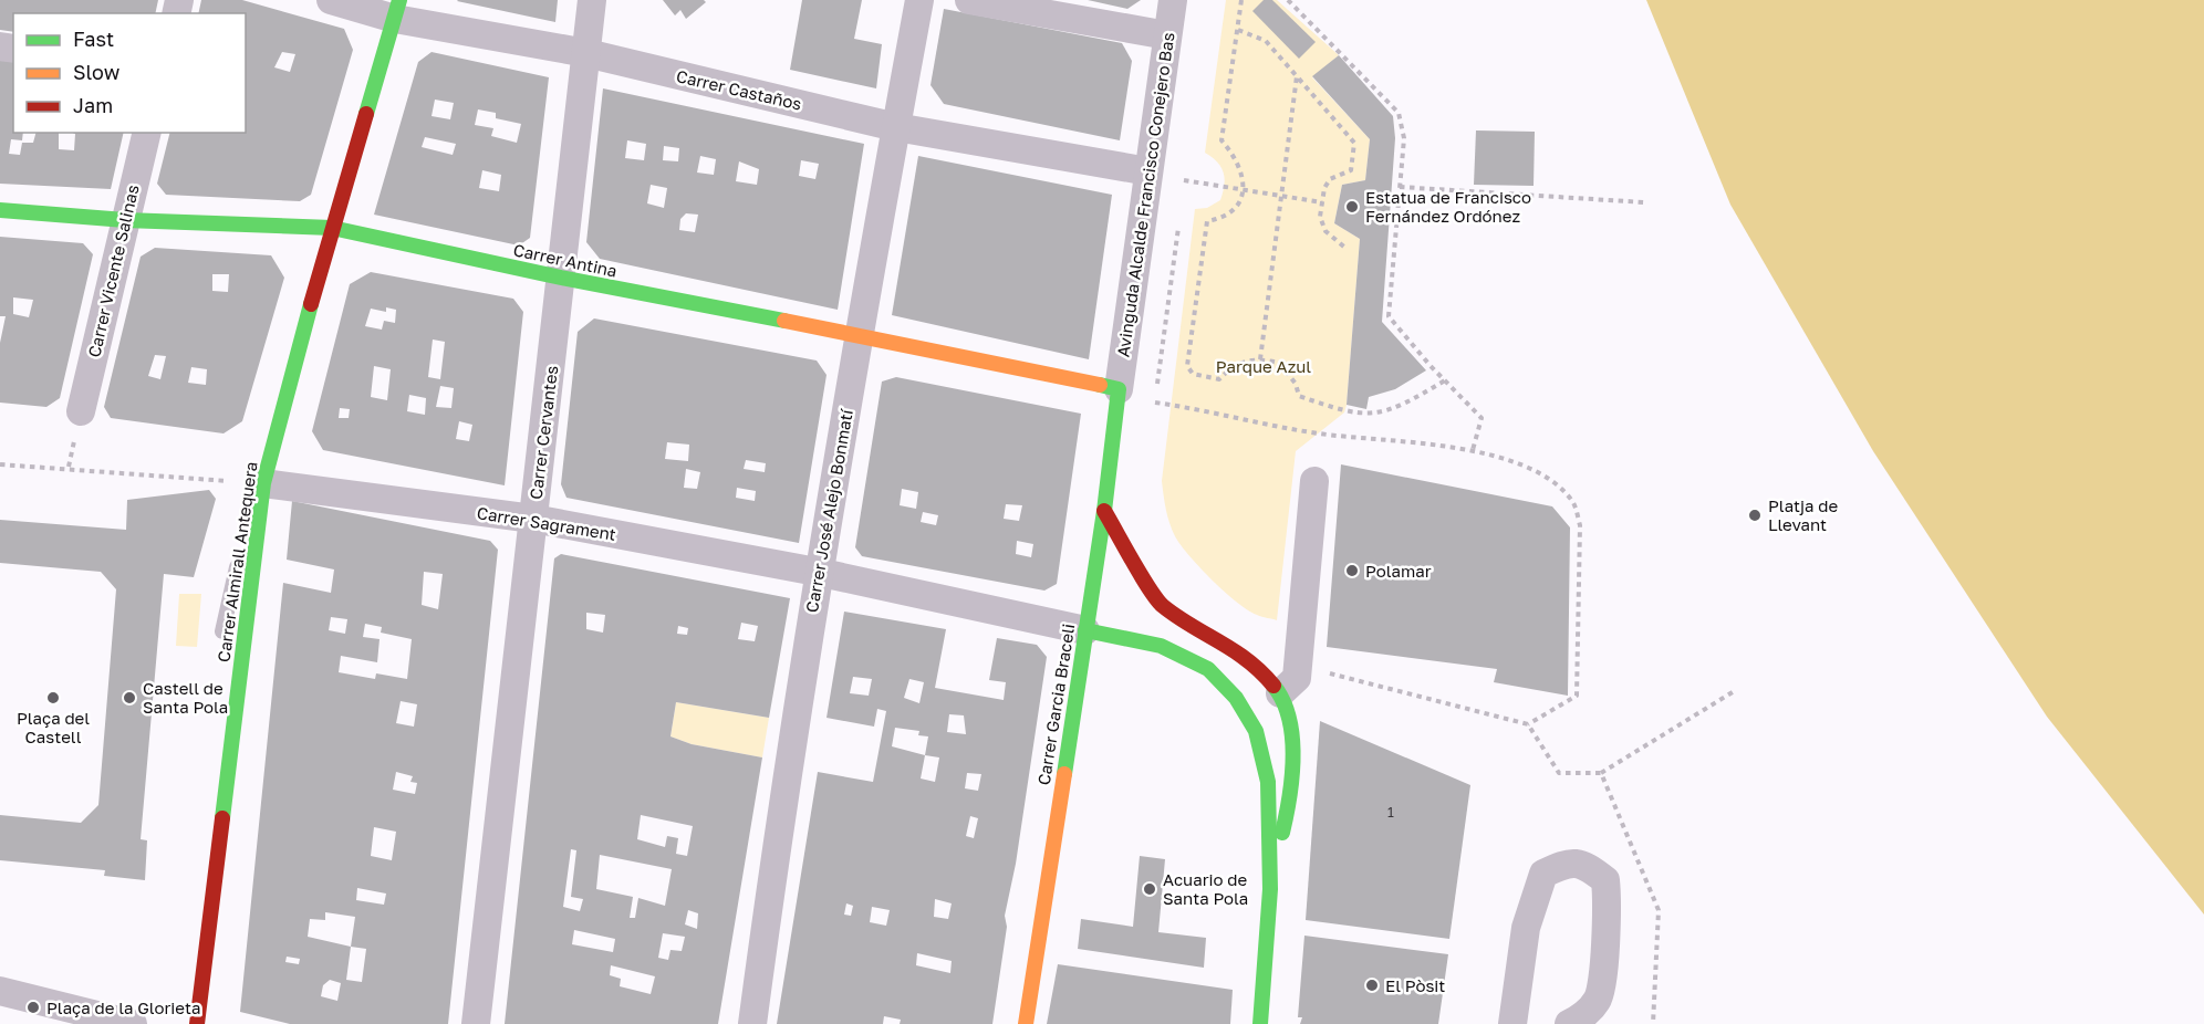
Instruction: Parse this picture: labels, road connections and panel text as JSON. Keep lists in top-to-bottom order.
{
  "streets": {
    "street": [
      "Carrer Castaños",
      "Avinguda Alcalde Francisco Conejero Bas",
      "Carrer Antina",
      "Carrer Vicente Salinas",
      "Carrer Cervantes",
      "Carrer José Alejo Bonmatí",
      "Carrer Sagrament",
      "Carrer Almirall Antequera",
      "Carrer Garcia Braceli"
    ]
  },
  "crossings": [
    ["Carrer Castaños", "Avinguda Alcalde Francisco Conejero Bas"],
    ["Carrer Castaños", "Carrer Cervantes"],
    ["Carrer Castaños", "Carrer José Alejo Bonmatí"],
    ["Carrer Castaños", "Carrer Almirall Antequera"],
    ["Avinguda Alcalde Francisco Conejero Bas", "Carrer Antina"],
    ["Avinguda Alcalde Francisco Conejero Bas", "Carrer Garcia Braceli"],
    ["Carrer Antina", "Carrer Vicente Salinas"],
    ["Carrer Antina", "Carrer Cervantes"],
    ["Carrer Antina", "Carrer José Alejo Bonmatí"],
    ["Carrer Antina", "Carrer Almirall Antequera"],
    ["Carrer Antina", "Carrer Garcia Braceli"],
    ["Carrer Cervantes", "Carrer Sagrament"],
    ["Carrer José Alejo Bonmatí", "Carrer Sagrament"],
    ["Carrer Sagrament", "Carrer Almirall Antequera"],
    ["Carrer Sagrament", "Carrer Garcia Braceli"]
  ],
  "parks": ["Parque Azul"],
  "places": [
    "Estatua de Francisco Fernández Ordónez",
    "Platja de Llevant",
    "Polamar",
    "Plaça del Castell",
    "Castell de Santa Pola",
    "Acuario de Santa Pola",
    "El Pòsit",
    "Plaça de la Glorieta"
  ],
  "house_numbers": ["1"],
  "legend": ["Fast", "Slow", "Jam"]
}
